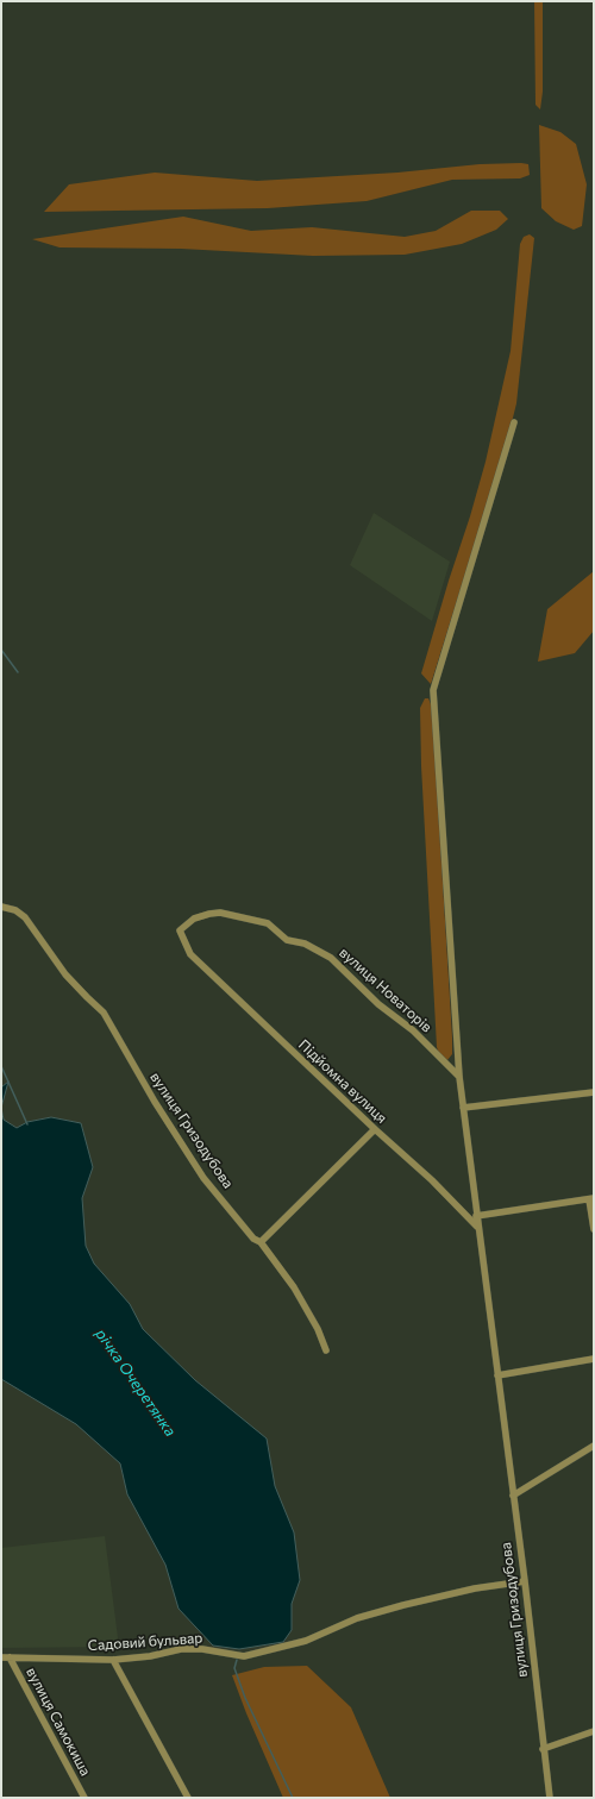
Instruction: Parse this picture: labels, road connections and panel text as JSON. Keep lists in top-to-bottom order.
{
  "streets": {
    "street": [
      "вулиця Новаторів",
      "Підйомна вулиця",
      "вулиця Гризодубова",
      "Садовий бульвар",
      "вулиця Самокиша"
    ]
  },
  "crossings": [
    ["вулиця Новаторів", "Підйомна вулиця"],
    ["вулиця Новаторів", "вулиця Гризодубова"],
    ["Підйомна вулиця", "вулиця Гризодубова"],
    ["вулиця Гризодубова", "Садовий бульвар"],
    ["Садовий бульвар", "вулиця Самокиша"]
  ],
  "water": ["річка Очеретянка"]
}
